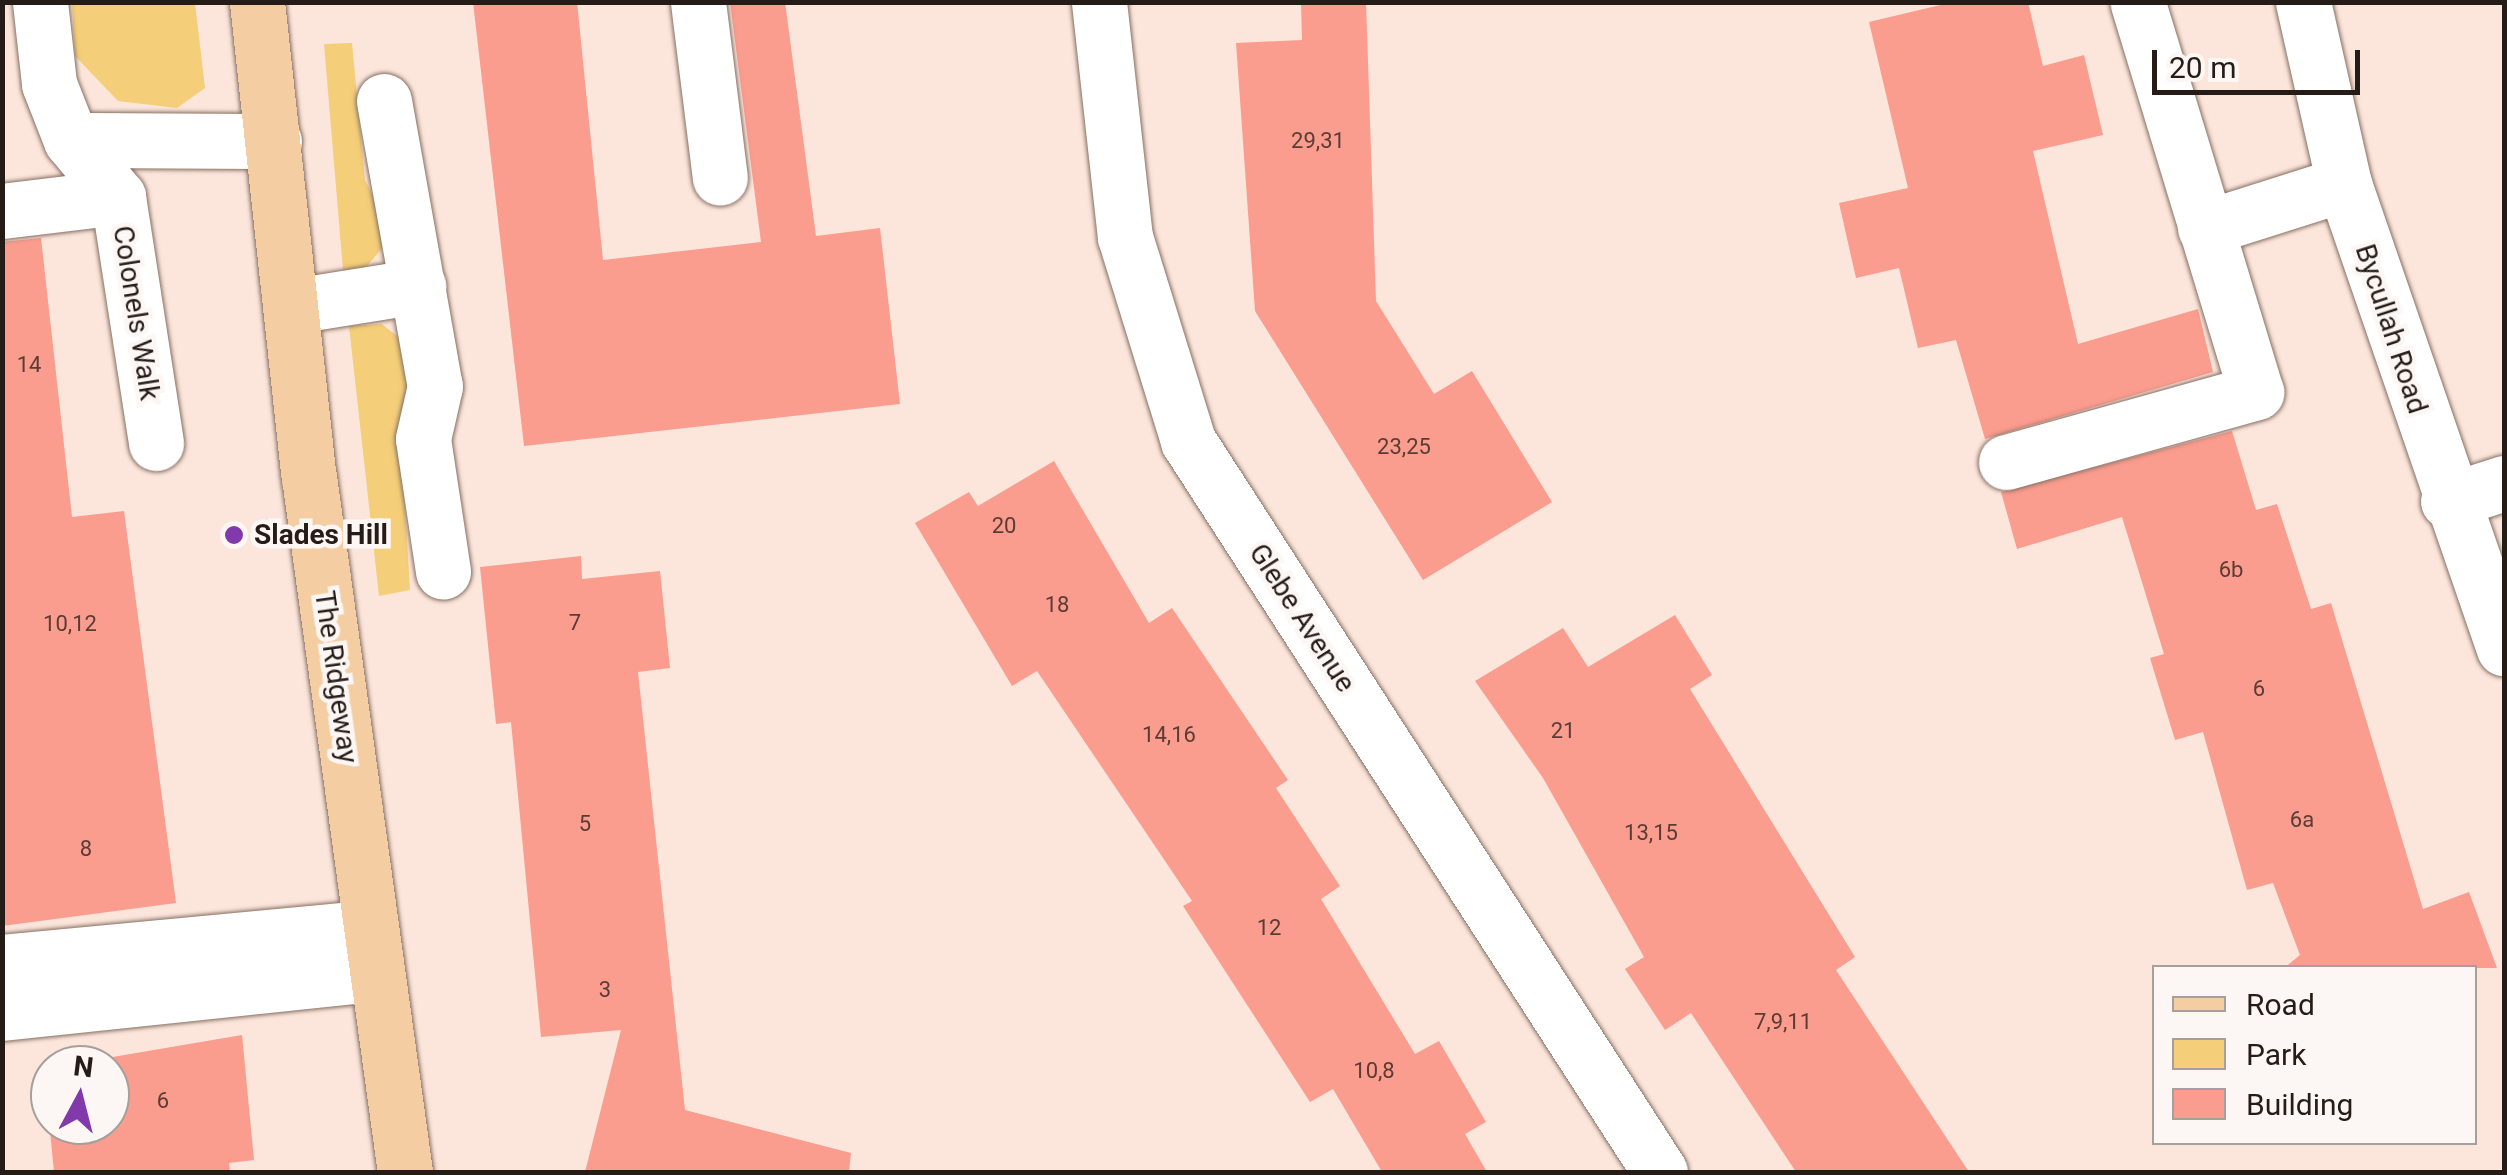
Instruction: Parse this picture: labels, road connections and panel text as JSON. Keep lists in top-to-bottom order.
{
  "streets": {
    "main road": ["The Ridgeway"],
    "street": ["Colonels Walk", "Bycullah Road", "Glebe Avenue"]
  },
  "places": ["Slades Hill"],
  "house_numbers": [
    "29,31",
    "14",
    "23,25",
    "20",
    "6b",
    "18",
    "7",
    "10,12",
    "6",
    "21",
    "14,16",
    "6a",
    "5",
    "13,15",
    "8",
    "12",
    "3",
    "7,9,11",
    "10,8",
    "6"
  ],
  "legend": ["Road", "Park", "Building"],
  "scale_bar": "20 m",
  "north": "top"
}
